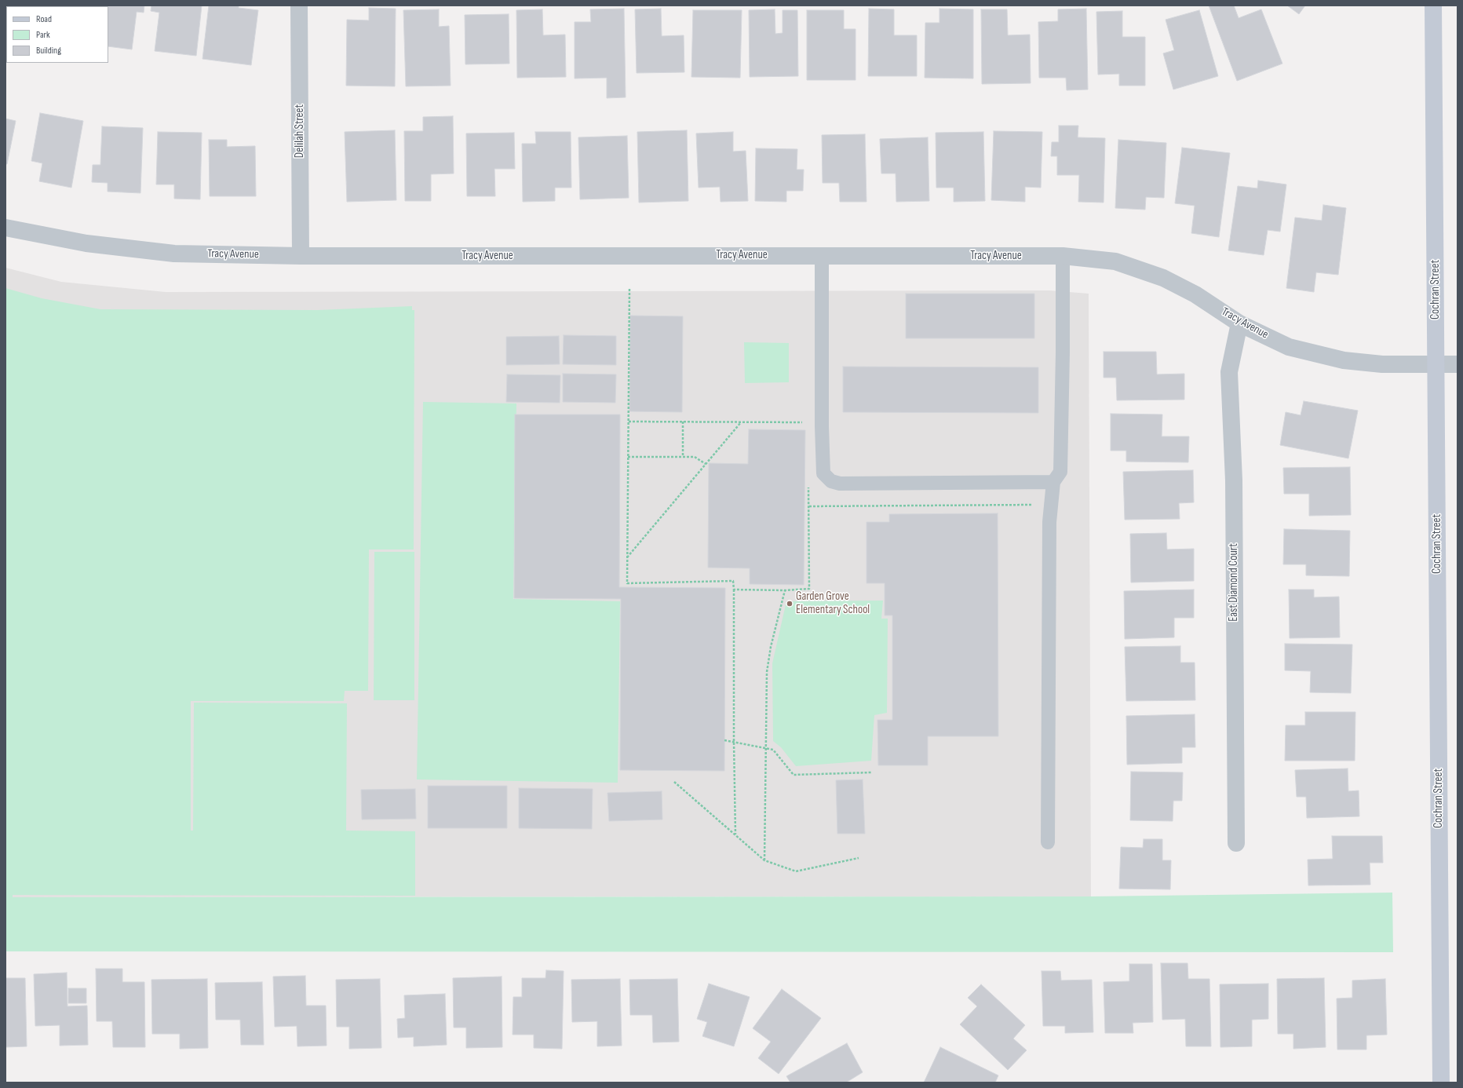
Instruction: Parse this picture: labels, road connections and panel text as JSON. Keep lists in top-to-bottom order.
{
  "streets": {
    "main road": ["Cochran Street"],
    "street": ["Delilah Street", "Tracy Avenue", "East Diamond Court"]
  },
  "crossings": [
    ["Delilah Street", "Tracy Avenue"],
    ["Tracy Avenue", "Cochran Street"],
    ["Tracy Avenue", "East Diamond Court"]
  ],
  "places": ["Garden Grove Elementary School"],
  "legend": ["Road", "Park", "Building"]
}
